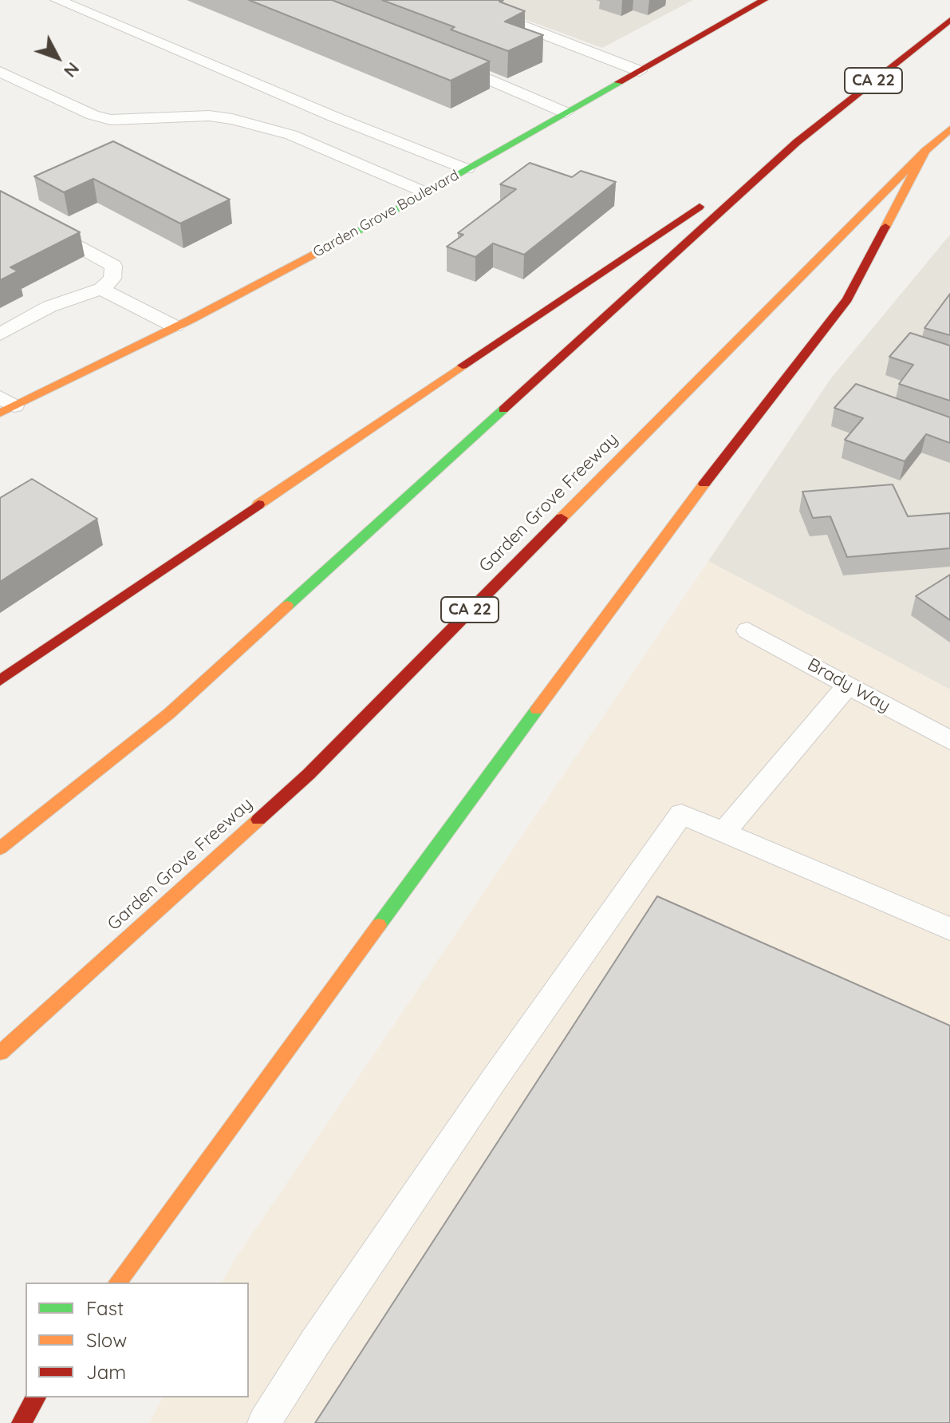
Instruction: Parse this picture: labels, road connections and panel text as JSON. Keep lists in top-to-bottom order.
{
  "streets": {
    "main road": ["CA 22", "Garden Grove Boulevard", "Garden Grove Freeway"],
    "lane": ["Brady Way"]
  },
  "legend": ["Fast", "Slow", "Jam"],
  "north": "bottom right"
}
